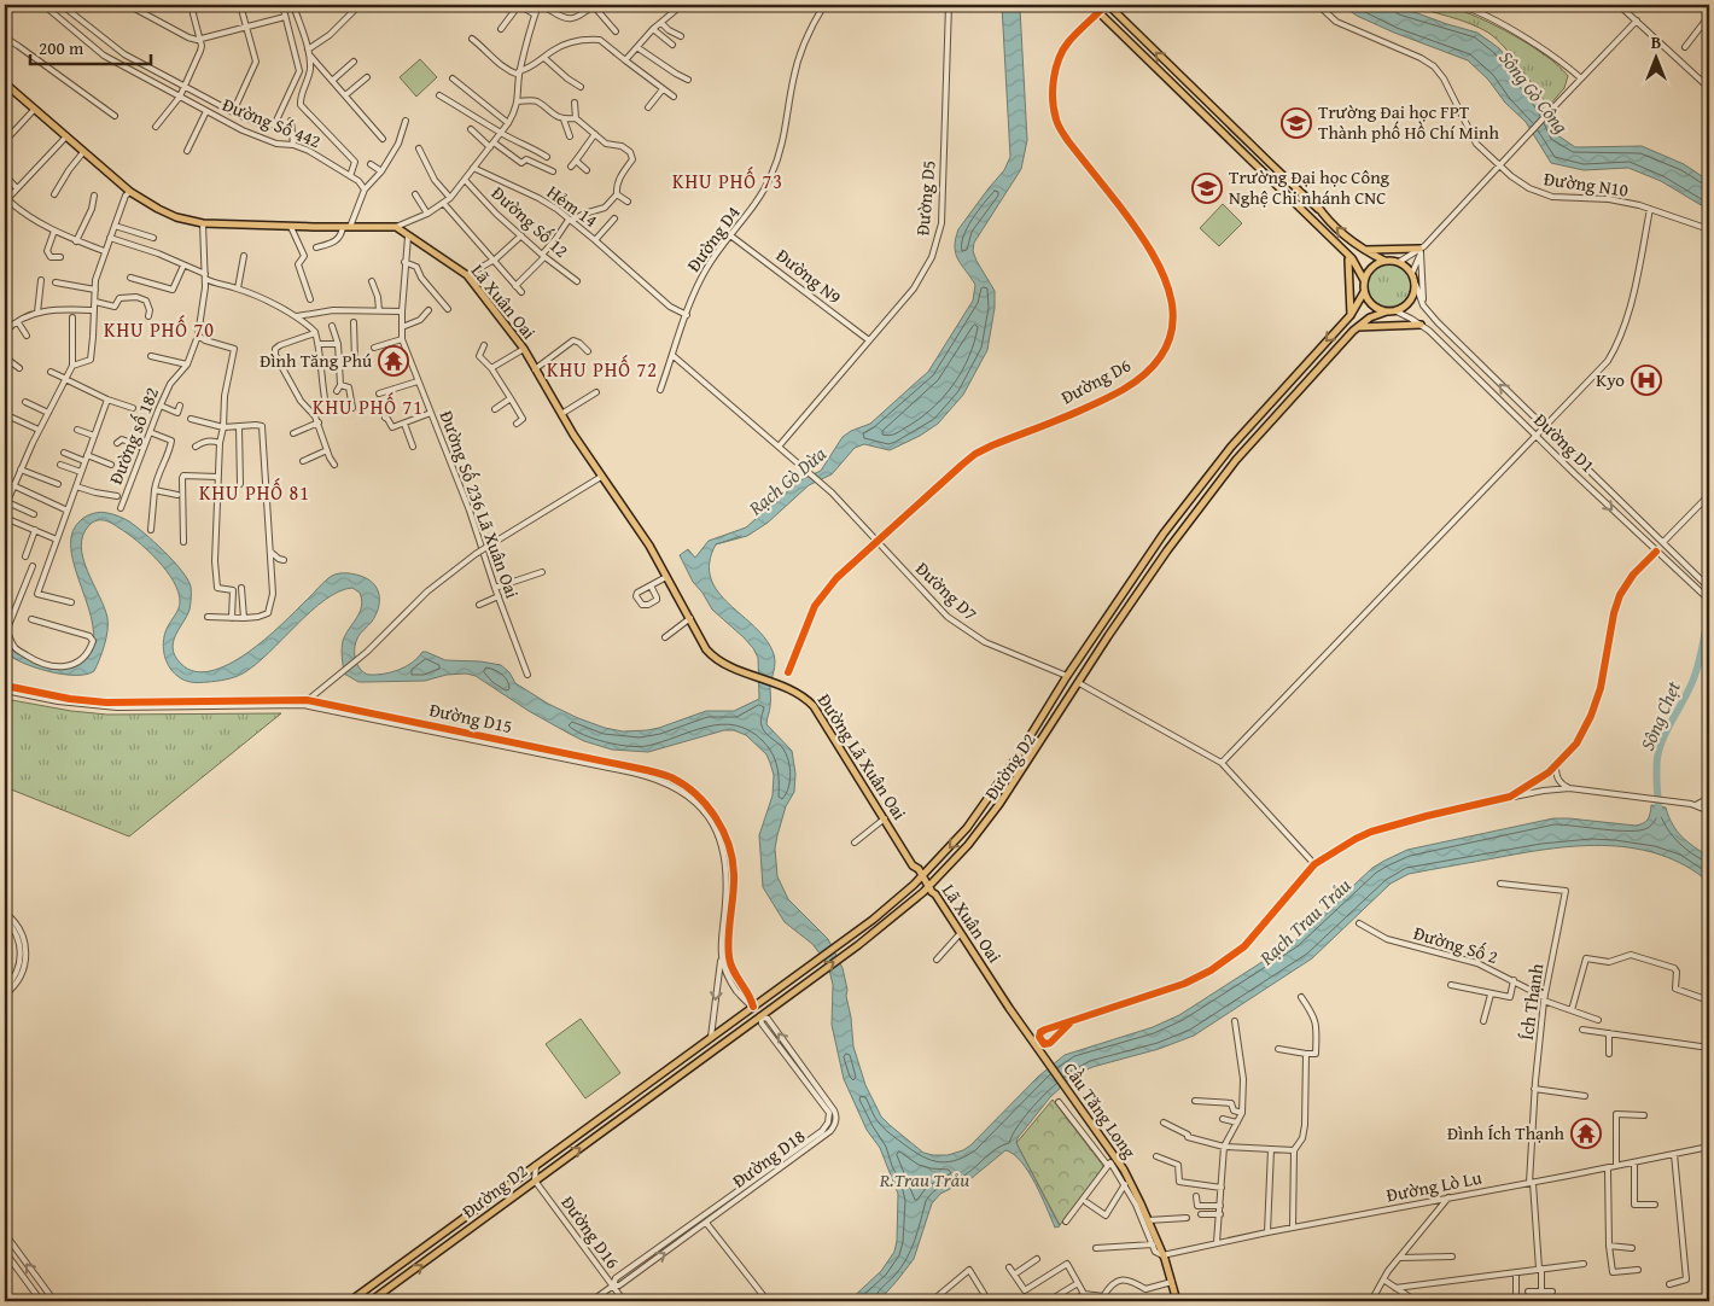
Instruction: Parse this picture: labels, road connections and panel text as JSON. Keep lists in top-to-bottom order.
{
  "streets": {
    "main road": [
      "Lã Xuân Oai",
      "Đường Lã Xuân Oai",
      "Đường D2",
      "Cầu Tăng Long"
    ],
    "street": [
      "Đường Số 442",
      "Đường N10",
      "Đường D5",
      "Hẻm 14",
      "Đường Số 12",
      "Đường D4",
      "Đường N9",
      "Đường D6",
      "Đường số 182",
      "Đường D1",
      "Đường Số 236 Lã Xuân Oai",
      "Đường D7",
      "Đường D15",
      "Đường Số 2",
      "Ích Thạnh",
      "Đường D18",
      "Đường Lò Lu",
      "Đường D16"
    ]
  },
  "crossings": [
    ["Đường D5", "Đường N9"],
    ["Đường D5", "Đường D7"],
    ["Đường D4", "Đường N9"],
    ["Lã Xuân Oai", "Đường Số 236 Lã Xuân Oai"],
    ["Lã Xuân Oai", "Đường Lã Xuân Oai"],
    ["Lã Xuân Oai", "Đường D2"],
    ["Lã Xuân Oai", "Cầu Tăng Long"],
    ["Đường D6", "Đường D7"],
    ["Đường D1", "Đường D2"],
    ["Đường D7", "Đường D2"],
    ["Đường D15", "Đường D2"],
    ["Đường Lã Xuân Oai", "Đường D2"],
    ["Đường D2", "Đường D18"],
    ["Đường D2", "Đường D16"],
    ["Đường Số 2", "Ích Thạnh"],
    ["Ích Thạnh", "Đường Lò Lu"],
    ["Đường D18", "Đường D16"]
  ],
  "districts": [
    "KHU PHỐ 73",
    "KHU PHỐ 70",
    "KHU PHỐ 72",
    "KHU PHỐ 71",
    "KHU PHỐ 81"
  ],
  "water": [
    "Sông Gò Công",
    "Rạch Gò Dừa",
    "Sông Chẹt",
    "Rạch Trau Trảu",
    "R.Trau Trảu"
  ],
  "places": {
    "school or university": ["Trường Đại học FPT Thành phố Hồ Chí Minh", "Trường Đại học Công Nghệ Chi nhánh CNC"],
    "temple": ["Đình Tăng Phú", "Đình Ích Thạnh"],
    "hospital": ["Kyo"]
  },
  "scale_bar": "200 m",
  "north": "top"
}
